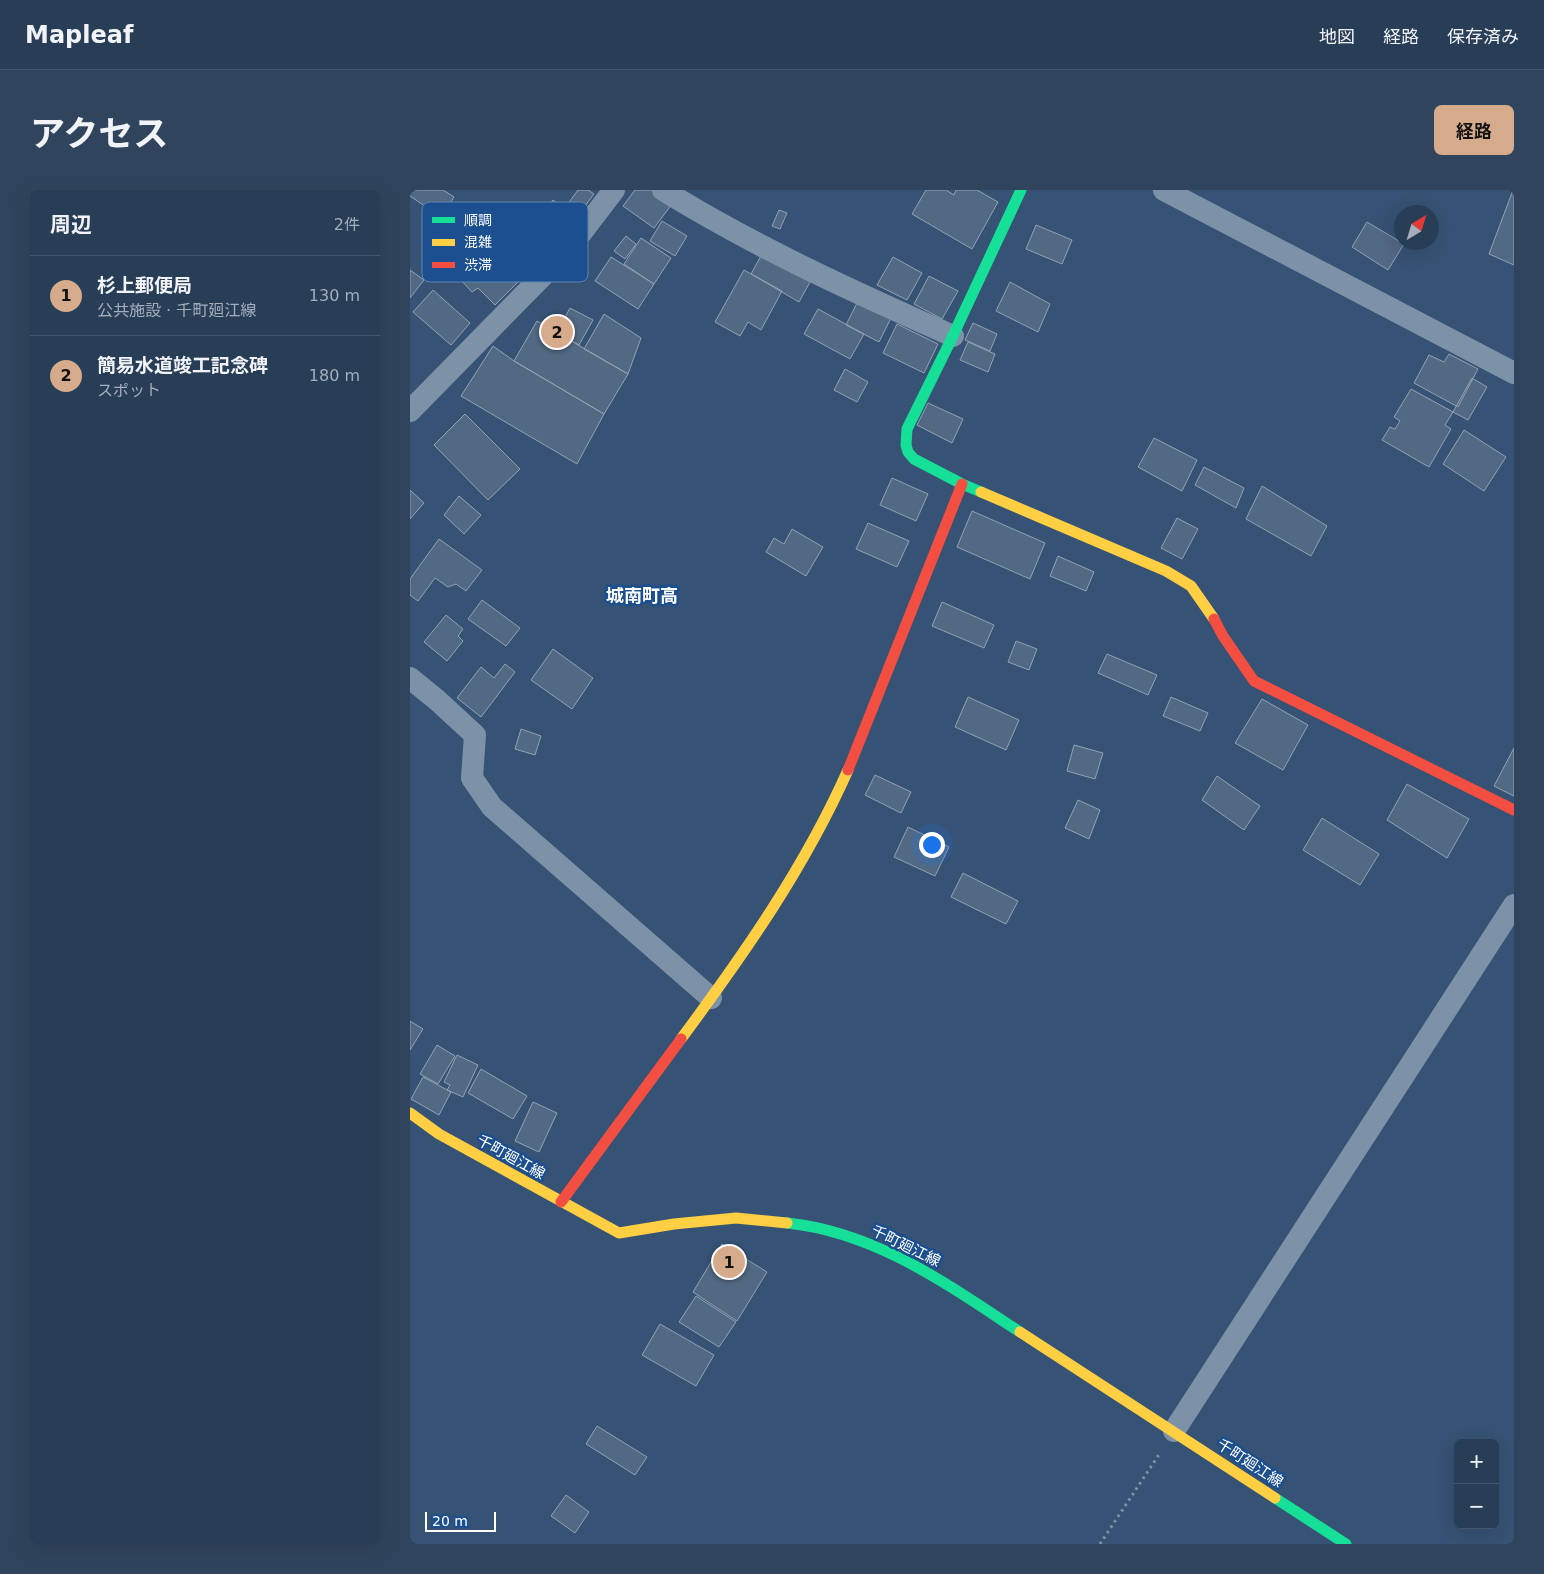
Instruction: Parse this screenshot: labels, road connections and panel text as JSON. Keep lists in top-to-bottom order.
{
  "streets": {
    "street": ["千町廻江線"]
  },
  "districts": ["城南町高"],
  "legend": ["順調", "混雑", "渋滞"],
  "scale_bar": "20 m",
  "north": "top right",
  "page": {
    "header": "Mapleaf",
    "nav": ["地図", "経路", "保存済み"],
    "title": "アクセス",
    "buttons": "経路",
    "heading": ["周辺", "2件"],
    "list": [
      {
        "mark": "1",
        "name": "杉上郵便局",
        "note": "公共施設 · 千町廻江線",
        "value": "130 m"
      },
      {
        "mark": "2",
        "name": "簡易水道竣工記念碑",
        "note": "スポット",
        "value": "180 m"
      }
    ],
    "pins": ["2", "1"],
    "map_buttons": ["+", "−"],
    "scale": "20 m"
  }
}
